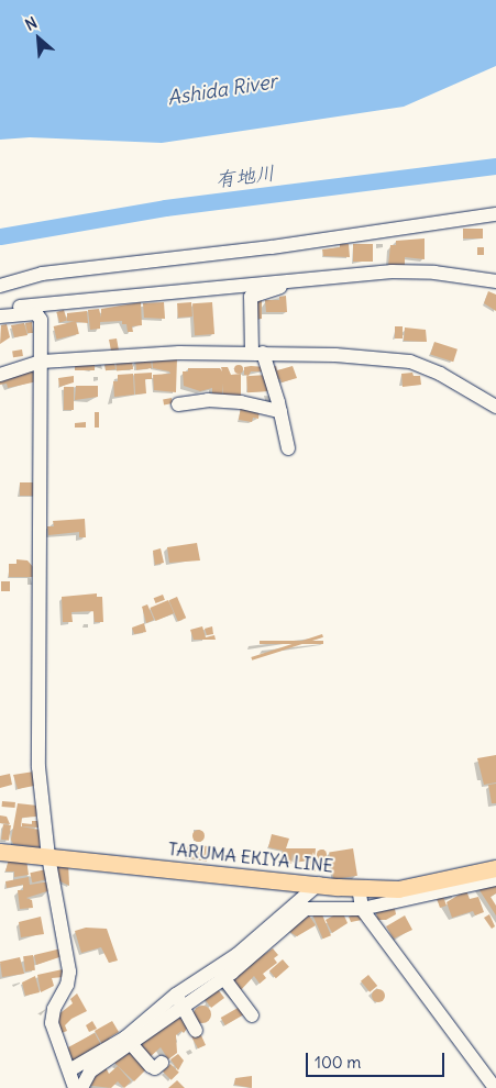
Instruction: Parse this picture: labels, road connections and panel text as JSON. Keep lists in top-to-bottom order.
{
  "streets": {
    "main road": ["TARUMA EKIYA LINE"]
  },
  "water": ["Ashida River", "有地川"],
  "scale_bar": "100 m",
  "north": "top left"
}
